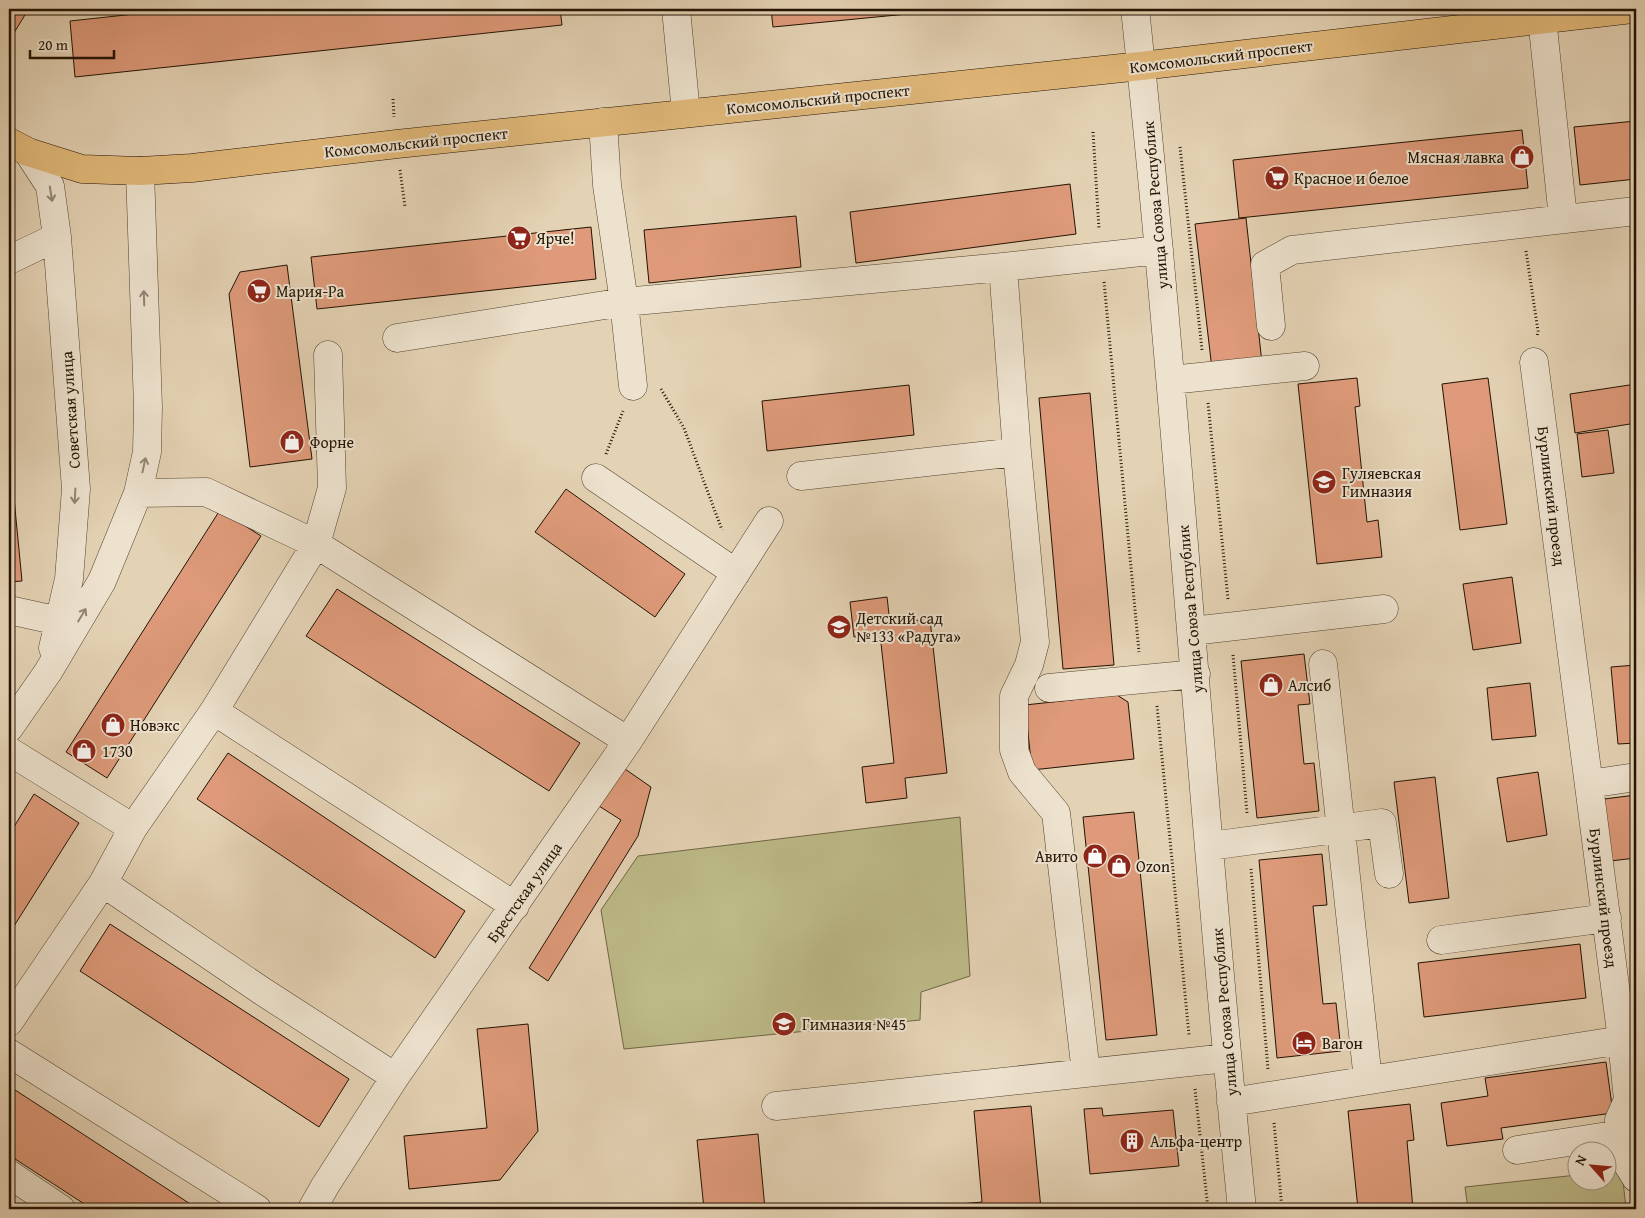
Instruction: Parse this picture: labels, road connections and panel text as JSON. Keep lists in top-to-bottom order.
{
  "streets": {
    "main road": ["Комсомольский проспект"],
    "street": [
      "улица Союза Республик",
      "Советская улица",
      "Бурлинский проезд",
      "Брестская улица"
    ]
  },
  "crossings": [
    ["Комсомольский проспект", "улица Союза Республик"],
    ["Комсомольский проспект", "Советская улица"]
  ],
  "places": {
    "shop": [
      "Мясная лавка",
      "Форне",
      "Алсиб",
      "Новэкс",
      "1730",
      "Авито",
      "Ozon"
    ],
    "supermarket": ["Красное и белое", "Ярче!", "Мария-Ра"],
    "school or university": ["Гуляевская Гимназия", "Детский сад №133 «Радуга»", "Гимназия №45"],
    "hotel": ["Вагон"],
    "building": ["Альфа-центр"]
  },
  "scale_bar": "20 m",
  "north": "top left"
}
